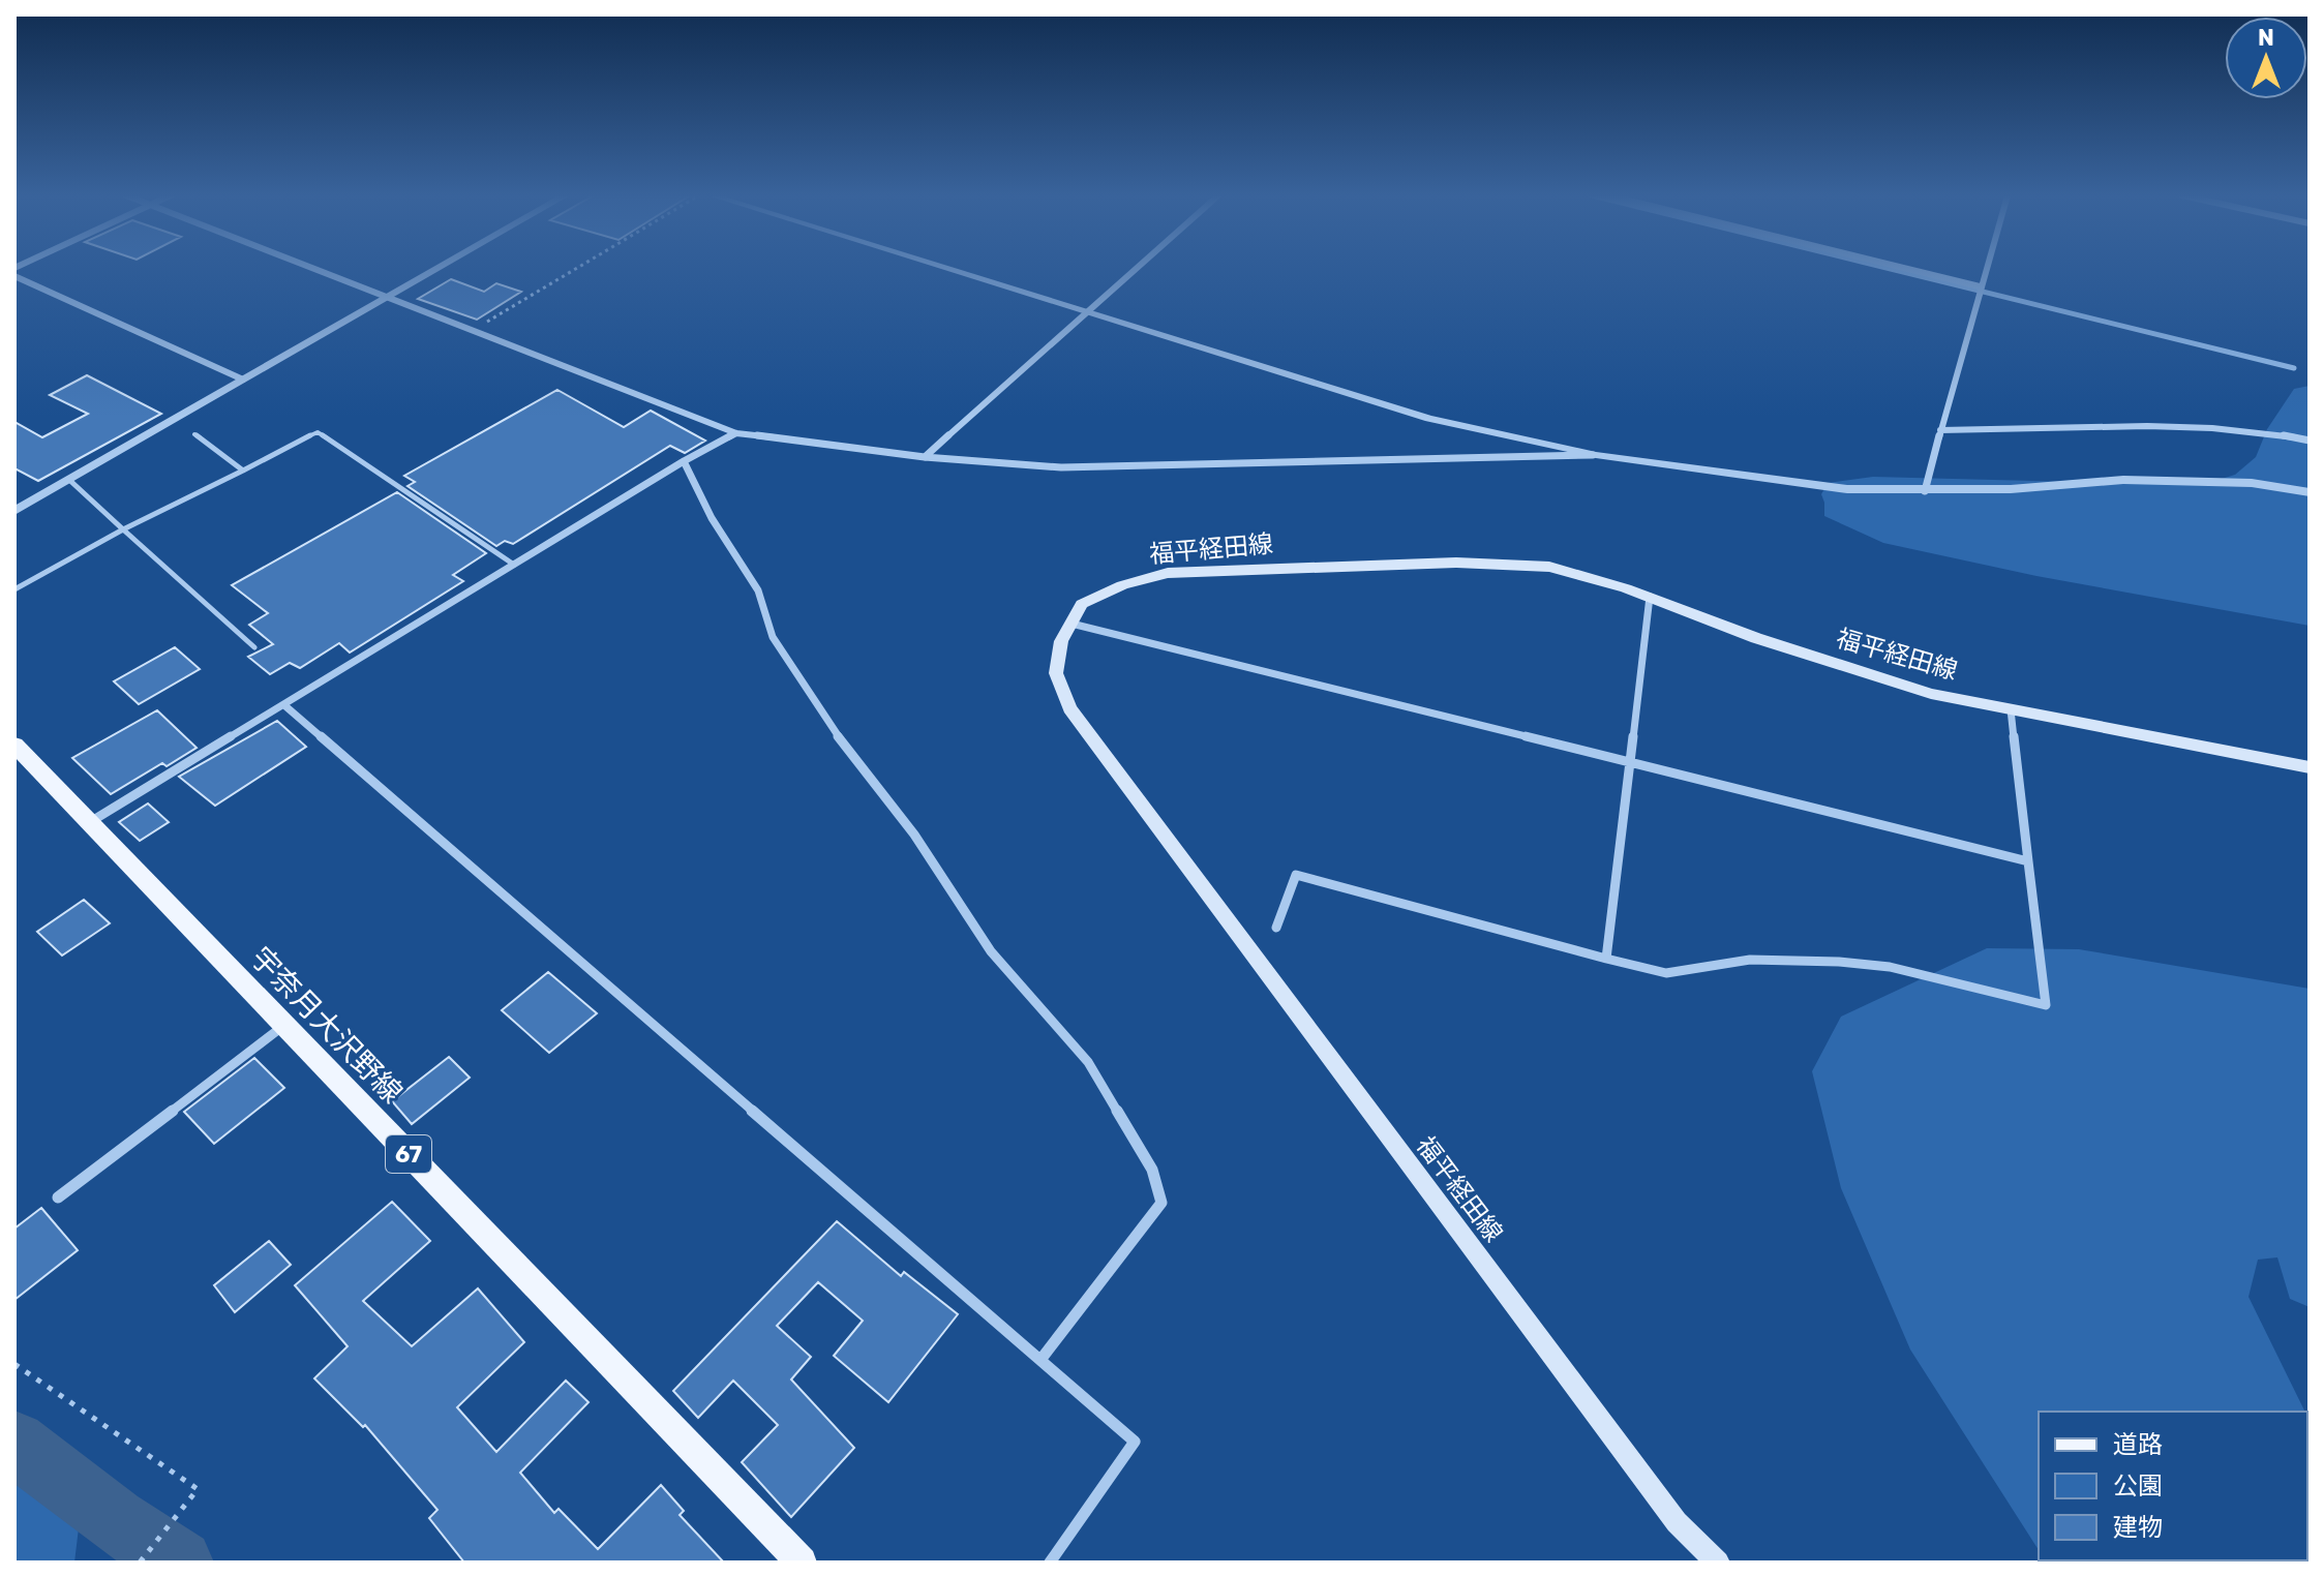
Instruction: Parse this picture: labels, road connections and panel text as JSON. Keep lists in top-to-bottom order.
{
  "streets": {
    "main road": ["福平経田線", "宇奈月大沢野線", "67"]
  },
  "legend": ["道路", "公園", "建物"],
  "north": "top"
}
